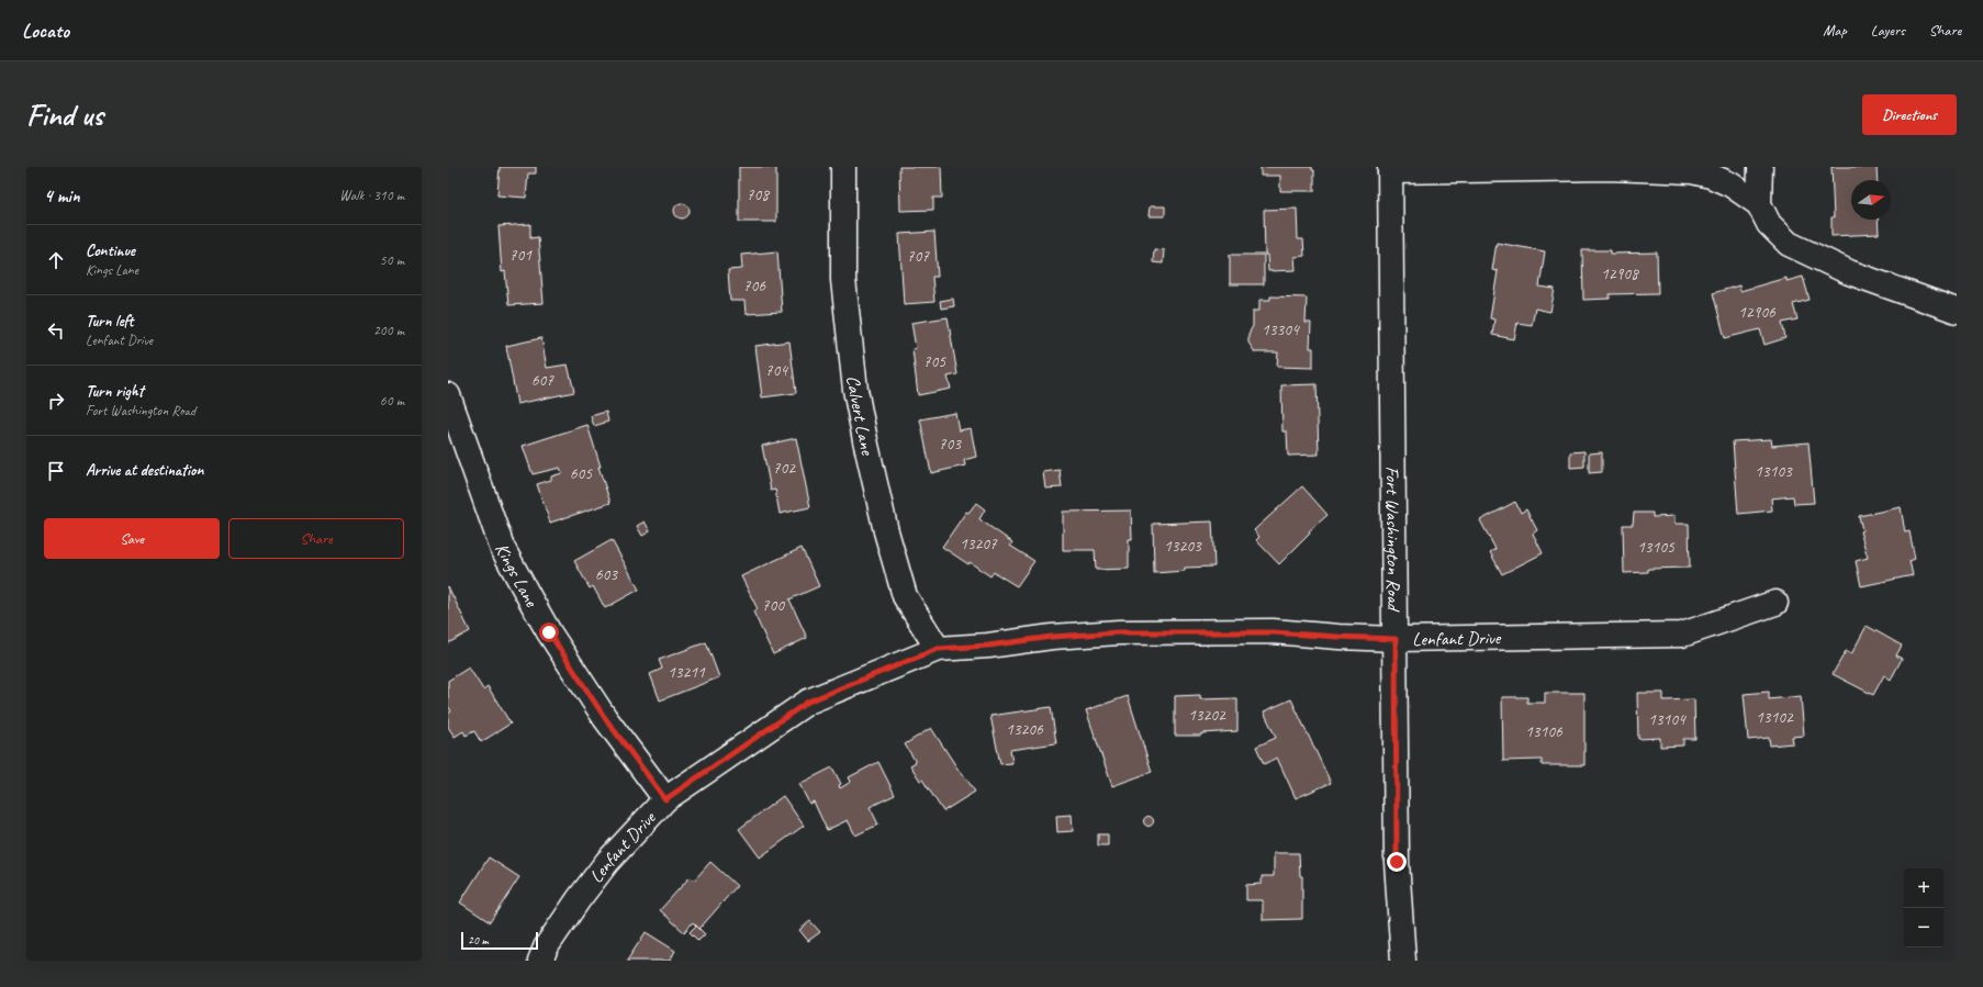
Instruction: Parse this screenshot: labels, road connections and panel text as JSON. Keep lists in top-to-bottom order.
{
  "streets": {
    "street": [
      "Calvert Lane",
      "Fort Washington Road",
      "Kings Lane",
      "Lenfant Drive"
    ]
  },
  "crossings": [
    ["Calvert Lane", "Lenfant Drive"],
    ["Fort Washington Road", "Lenfant Drive"],
    ["Kings Lane", "Lenfant Drive"]
  ],
  "house_numbers": [
    "708",
    "701",
    "707",
    "12908",
    "706",
    "12906",
    "13304",
    "705",
    "704",
    "607",
    "703",
    "702",
    "13103",
    "605",
    "13207",
    "13203",
    "13105",
    "603",
    "700",
    "13211",
    "13202",
    "13102",
    "13104",
    "13206",
    "13106"
  ],
  "scale_bar": "20 m",
  "north": "right",
  "page": {
    "header": "Locato",
    "nav": ["Map", "Layers", "Share"],
    "buttons": [
      "Directions",
      ["Save", "Share"]
    ],
    "title": "Find us",
    "heading": ["4 min", "Walk · 310 m"],
    "list": [
      ["Continue", "Kings Lane", "50 m"],
      ["Turn left", "Lenfant Drive", "200 m"],
      ["Turn right", "Fort Washington Road", "60 m"],
      "Arrive at destination"
    ],
    "map_buttons": ["+", "−"],
    "scale": "20 m"
  }
}
